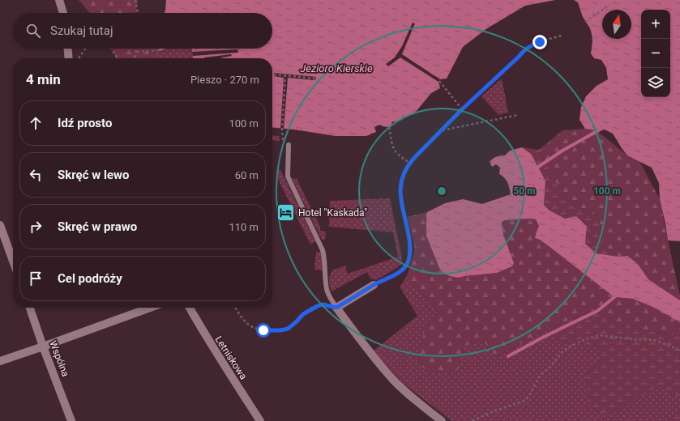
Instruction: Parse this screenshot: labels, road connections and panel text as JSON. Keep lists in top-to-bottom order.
{
  "streets": {
    "street": ["Letniskowa", "Wspólna"]
  },
  "water": ["Jezioro Kierskie"],
  "places": {
    "hotel": ["Hotel \"Kaskada\""]
  },
  "north": "top",
  "page": {
    "map_buttons": ["+", "−"],
    "search": "Szukaj tutaj",
    "heading": ["4 min", "Pieszo · 270 m"],
    "list": [
      ["Idź prosto", "100 m"],
      ["Skręć w lewo", "60 m"],
      ["Skręć w prawo", "110 m"],
      "Cel podróży"
    ]
  },
  "rings": ["50 m", "100 m"]
}
